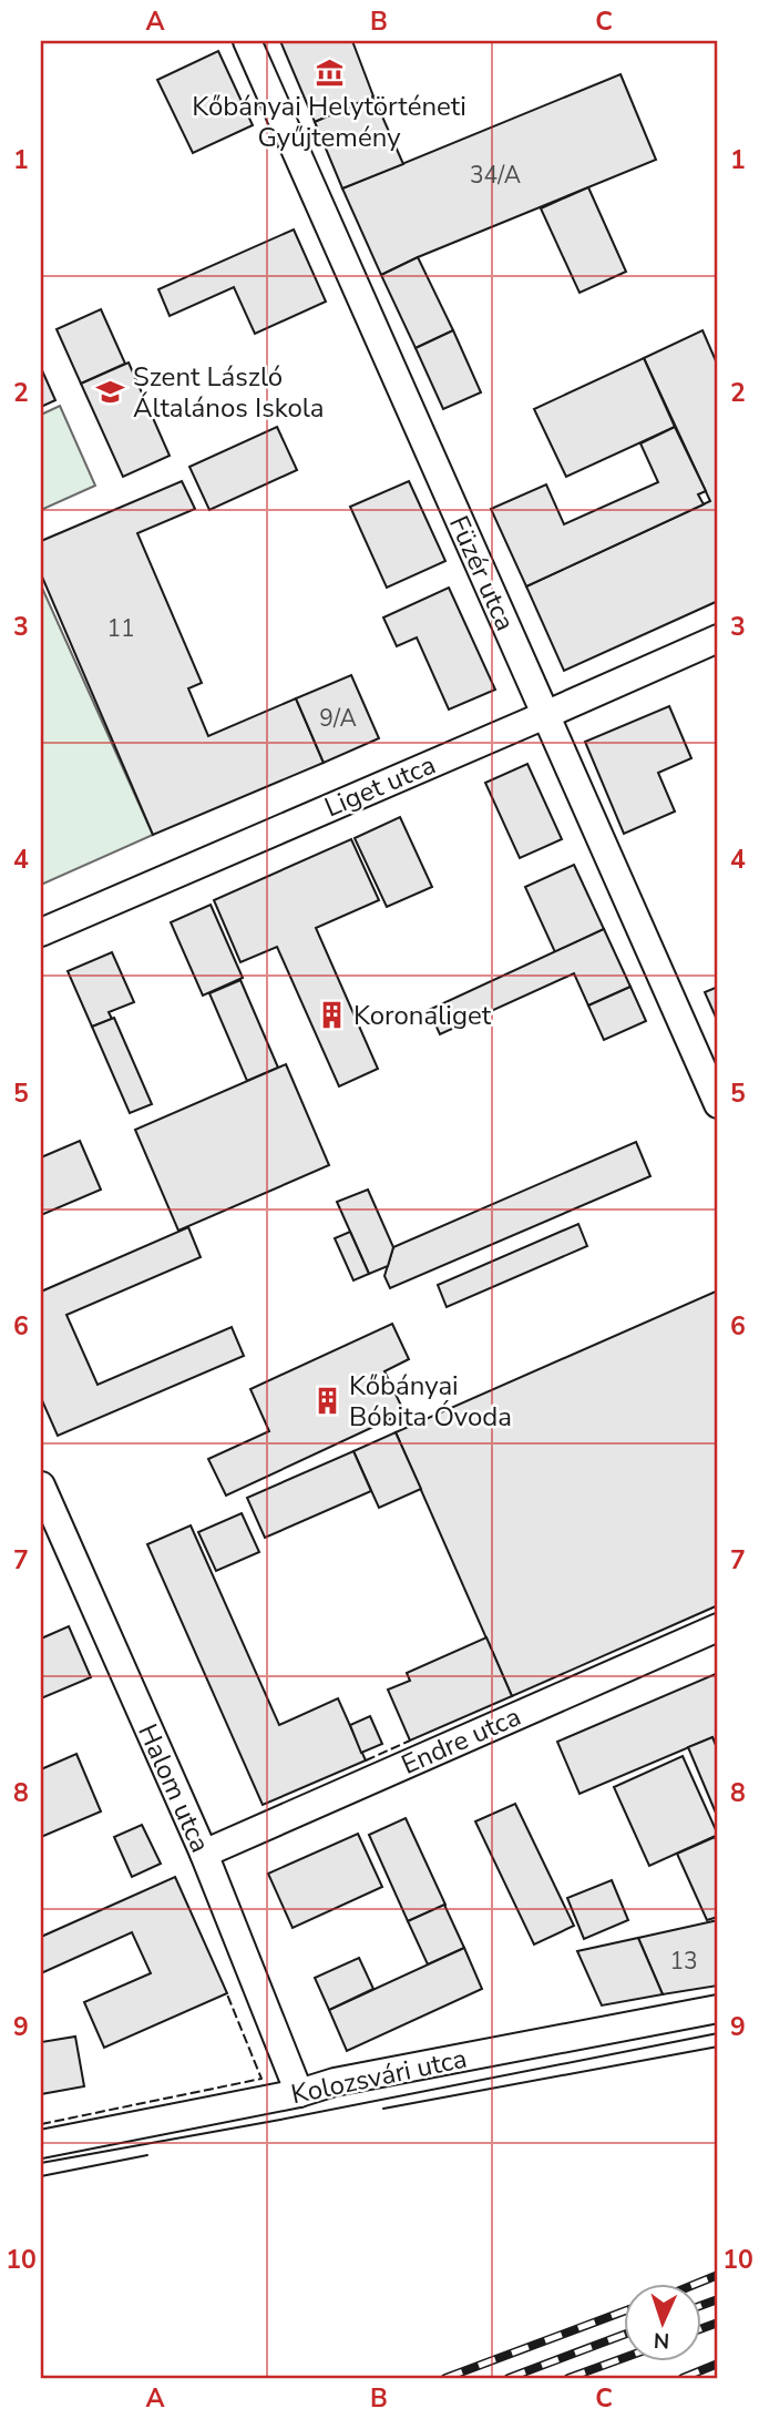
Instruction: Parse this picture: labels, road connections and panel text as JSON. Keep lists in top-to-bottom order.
{
  "streets": {
    "street": [
      "Füzér utca",
      "Liget utca",
      "Endre utca",
      "Halom utca",
      "Kolozsvári utca"
    ]
  },
  "crossings": [
    ["Füzér utca", "Liget utca"],
    ["Endre utca", "Halom utca"],
    ["Halom utca", "Kolozsvári utca"]
  ],
  "places": {
    "museum": ["Kőbányai Helytörténeti Gyűjtemény"],
    "school or university": ["Szent László Általános Iskola"],
    "building": ["Koronaliget", "Kőbányai Bóbita Óvoda"]
  },
  "house_numbers": [
    "34/A",
    "11",
    "9/A",
    "13"
  ],
  "north": "bottom",
  "grid": {
    "columns": ["A", "B", "C"],
    "rows": [
      "1",
      "2",
      "3",
      "4",
      "5",
      "6",
      "7",
      "8",
      "9",
      "10"
    ]
  }
}
